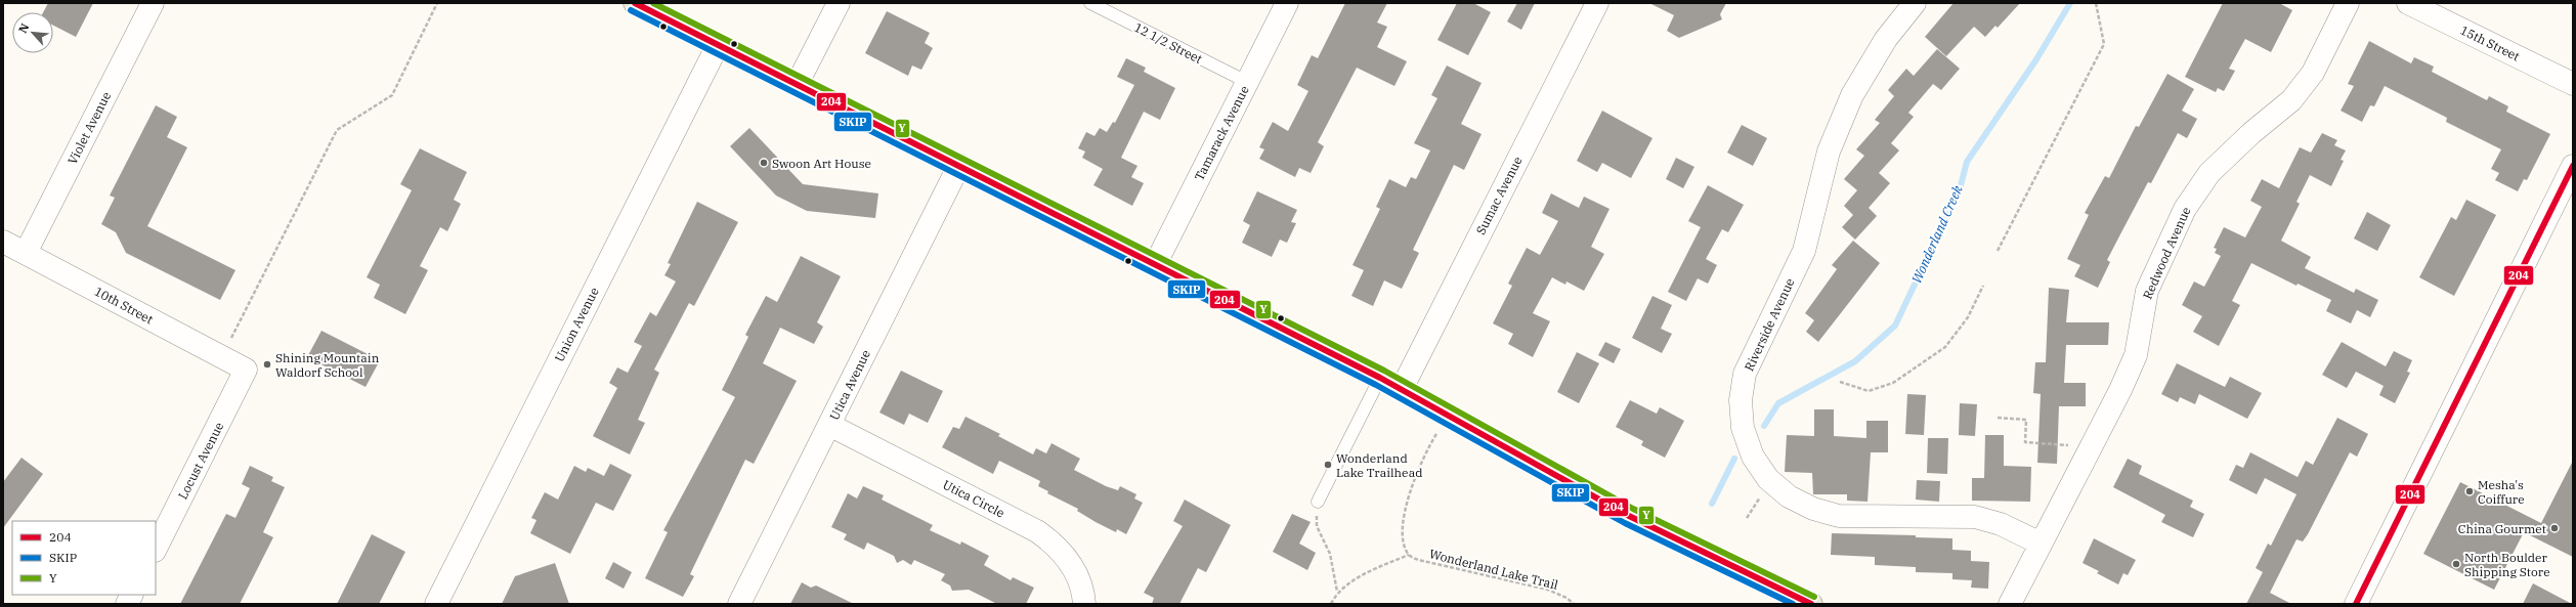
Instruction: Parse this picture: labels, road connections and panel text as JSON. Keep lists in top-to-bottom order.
{
  "streets": {
    "street": [
      "15th Street",
      "Violet Avenue",
      "Tamarack Avenue",
      "Sumac Avenue",
      "Redwood Avenue",
      "10th Street",
      "Union Avenue",
      "Riverside Avenue",
      "Utica Avenue",
      "Locust Avenue",
      "Utica Circle"
    ],
    "lane": ["12 1/2 Street"],
    "path": ["Wonderland Lake Trail"]
  },
  "crossings": [
    ["12 1/2 Street", "Tamarack Avenue"],
    ["Violet Avenue", "10th Street"],
    ["Redwood Avenue", "Riverside Avenue"],
    ["10th Street", "Locust Avenue"],
    ["Utica Avenue", "Utica Circle"]
  ],
  "water": ["Wonderland Creek"],
  "places": [
    "Swoon Art House",
    "Shining Mountain Waldorf School",
    "Wonderland Lake Trailhead",
    "Mesha's Coiffure",
    "China Gourmet",
    "North Boulder Shipping Store"
  ],
  "lines": ["transit line 204", "transit line Y", "transit line SKIP"],
  "legend": ["204", "SKIP", "Y"],
  "north": "top left"
}
